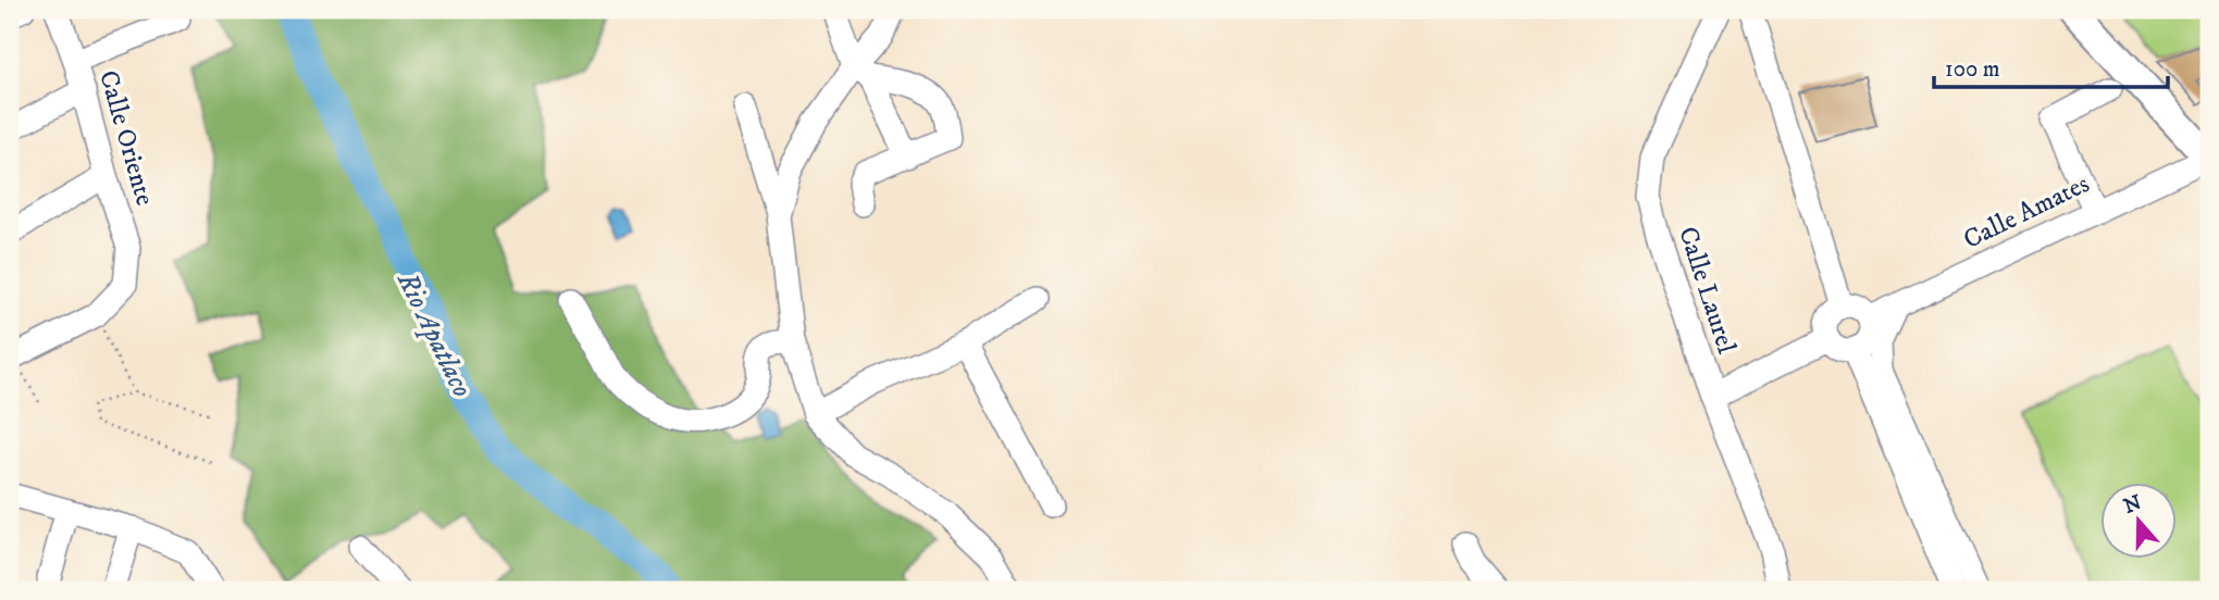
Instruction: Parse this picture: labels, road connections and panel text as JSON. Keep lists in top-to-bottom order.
{
  "streets": {
    "street": ["Calle Oriente", "Calle Amates", "Calle Laurel"]
  },
  "water": ["Rio Apatlaco"],
  "scale_bar": "100 m",
  "north": "top"
}
